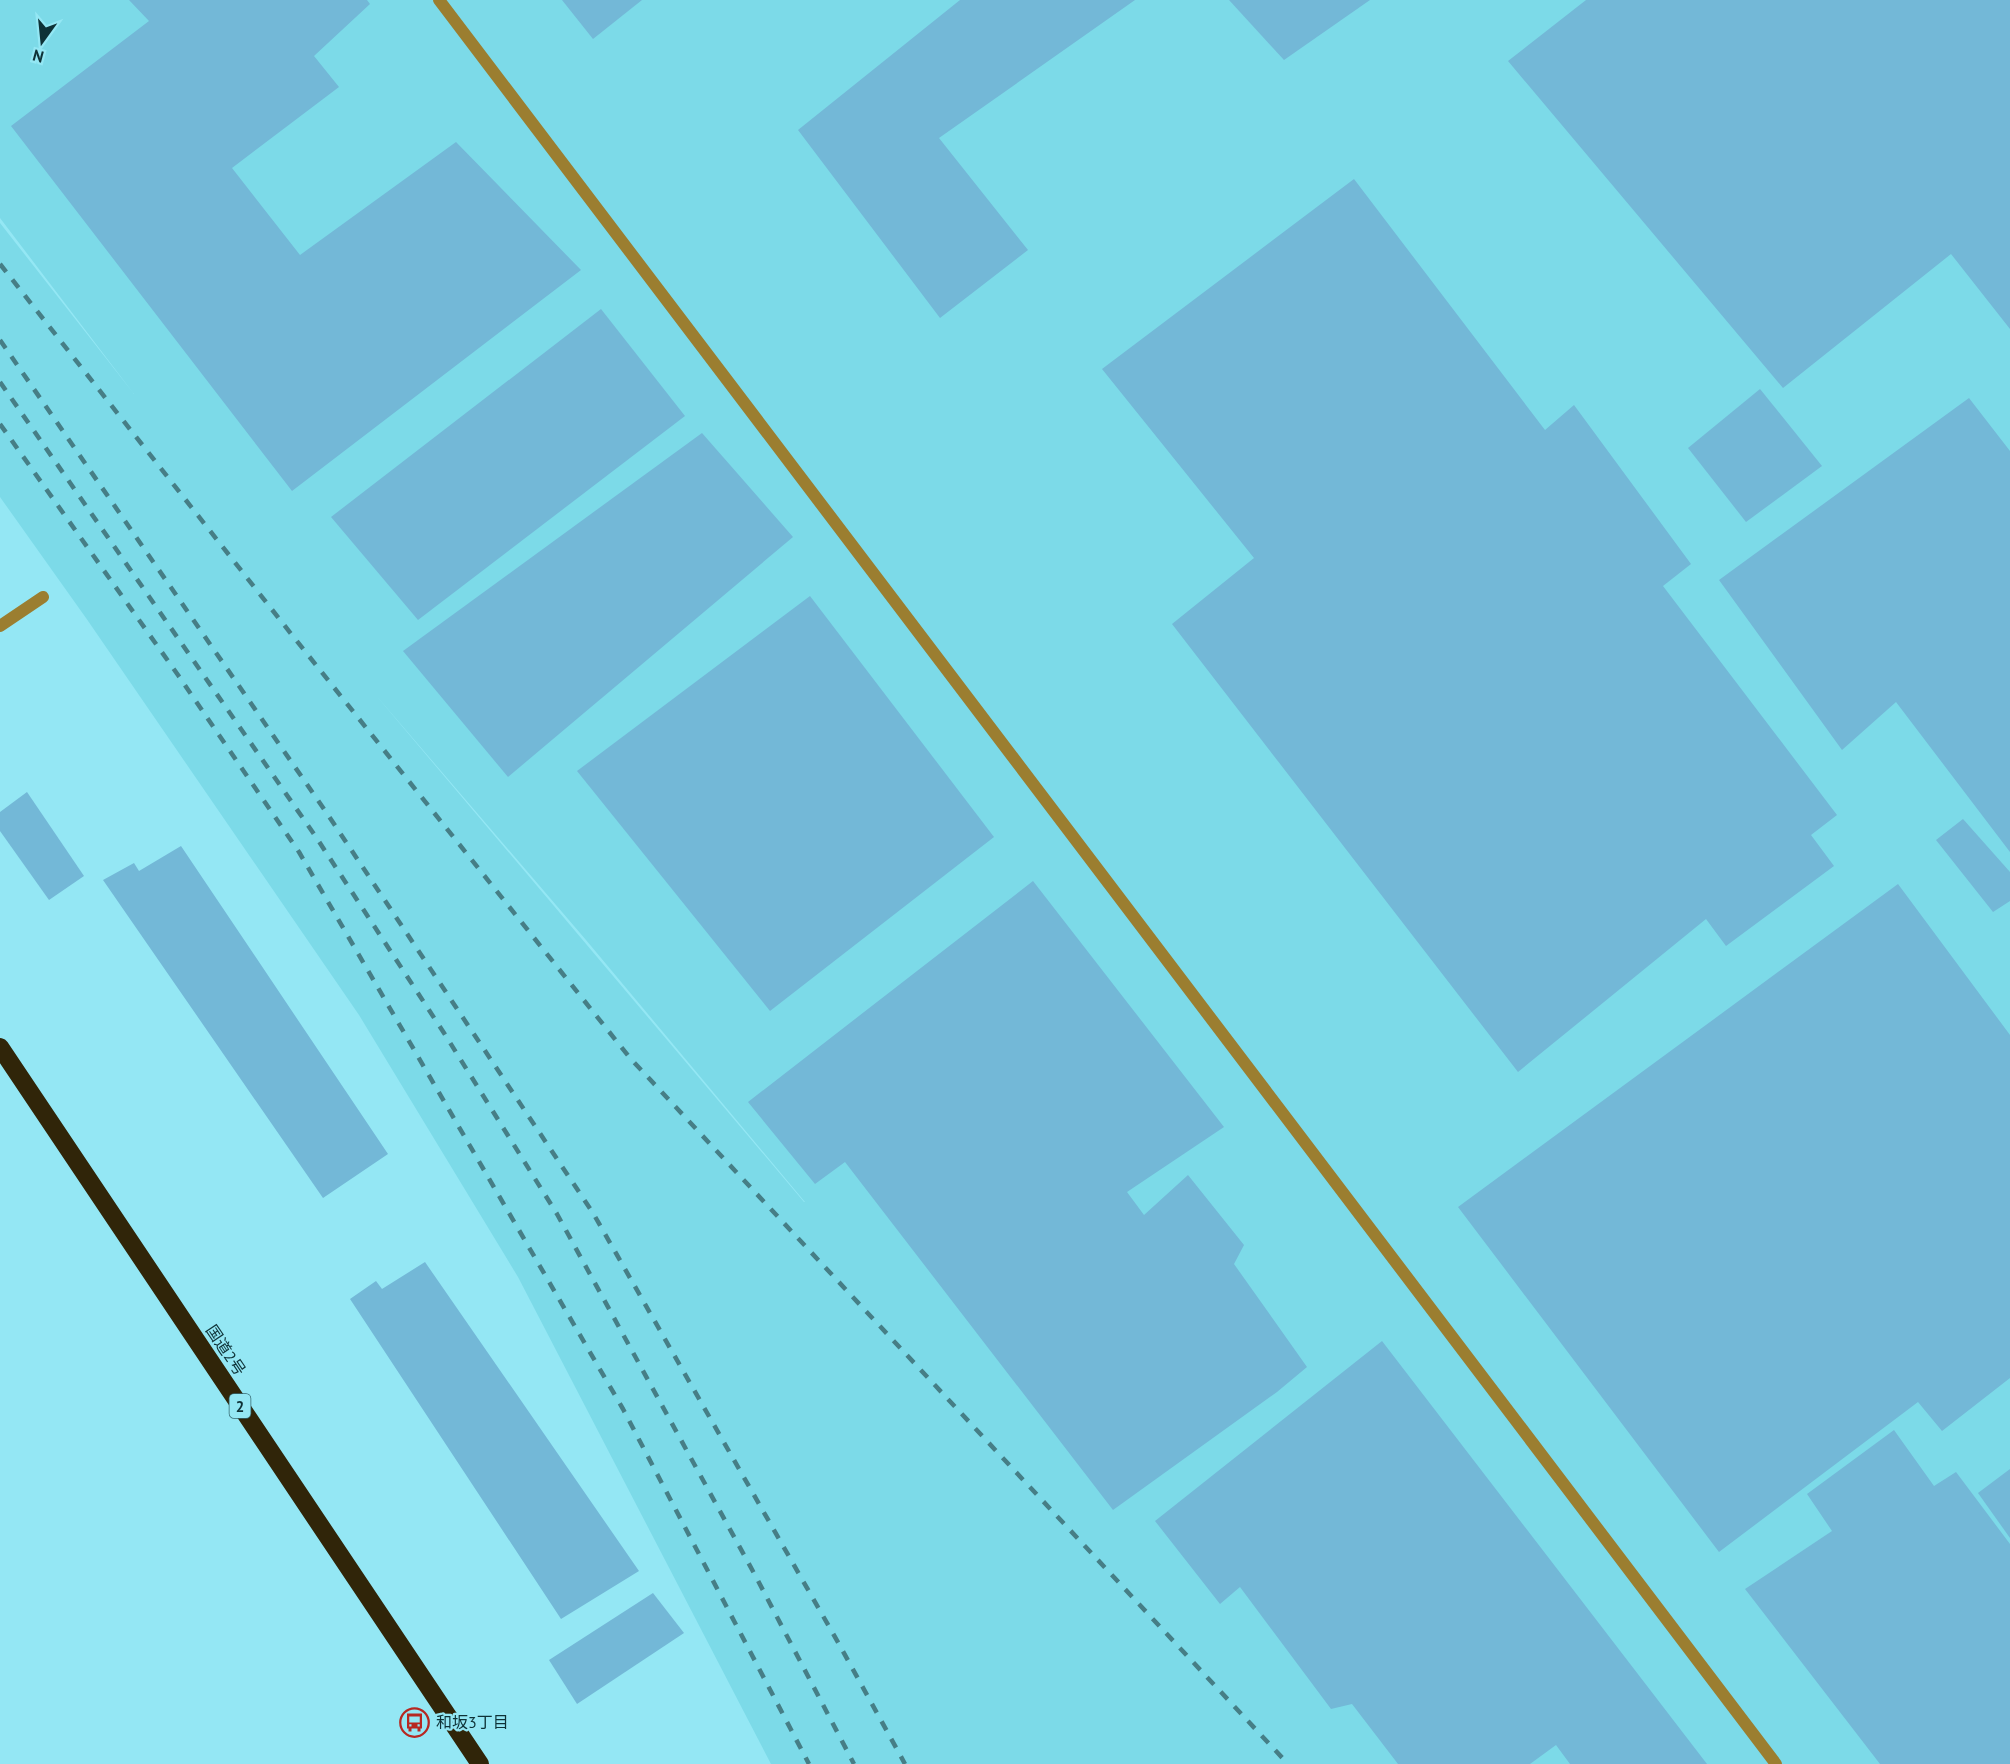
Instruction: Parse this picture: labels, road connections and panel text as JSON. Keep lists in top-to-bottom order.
{
  "streets": {
    "highway": ["国道2号", "2"]
  },
  "places": {
    "bus stop": ["和坂3丁目"]
  },
  "north": "bottom"
}
